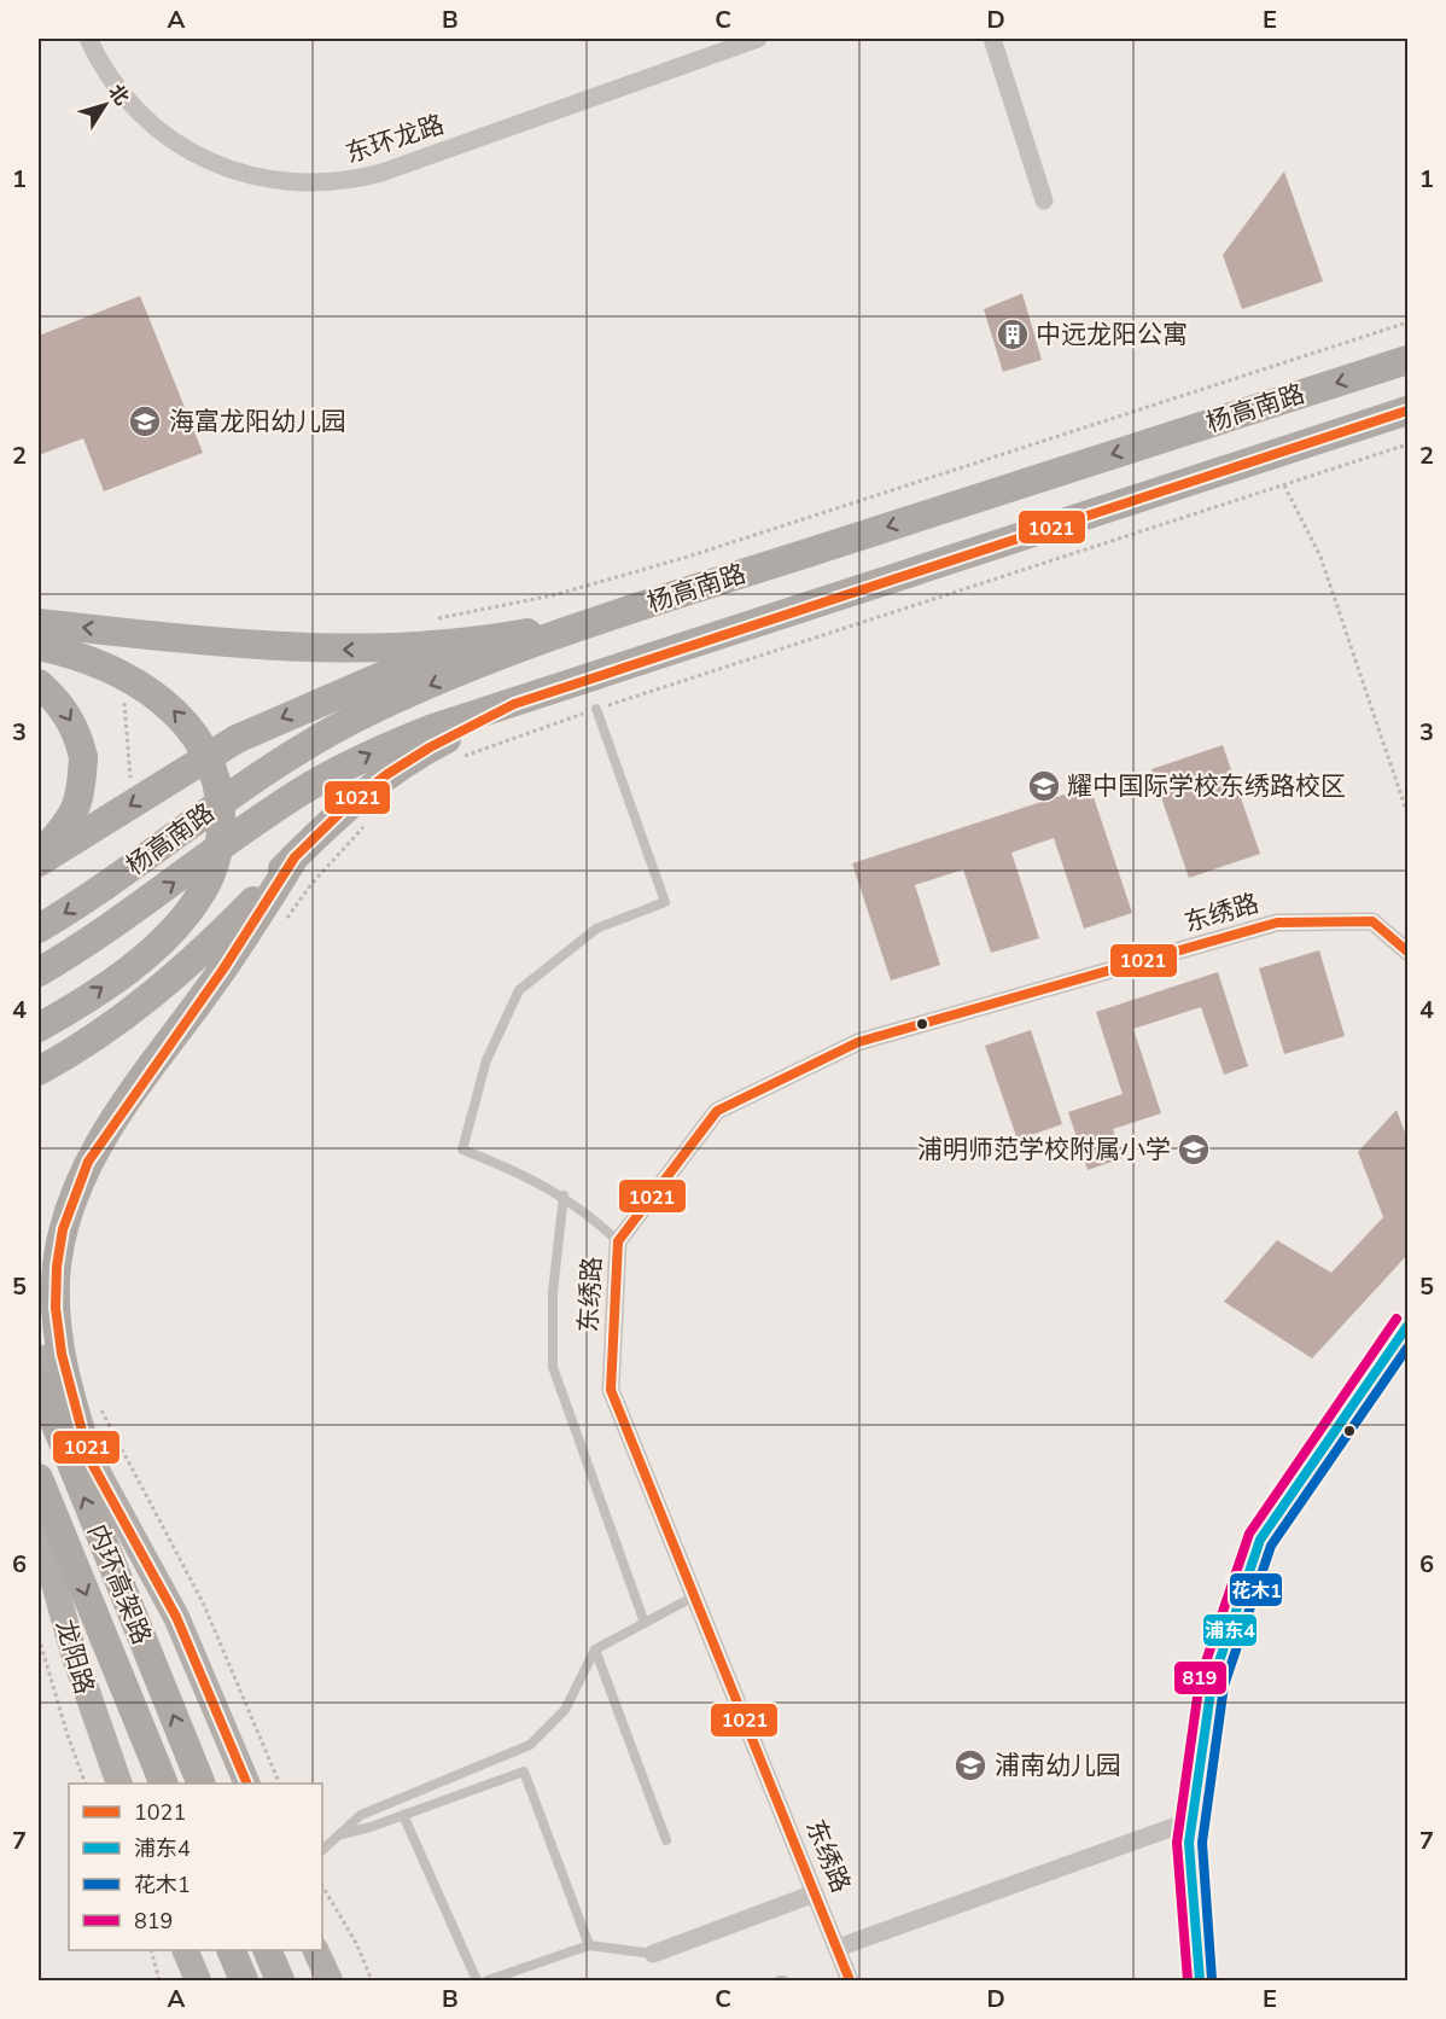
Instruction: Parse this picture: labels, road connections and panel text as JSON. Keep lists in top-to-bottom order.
{
  "streets": {
    "highway": ["杨高南路", "内环高架路"],
    "main road": ["龙阳路"],
    "street": ["东环龙路", "东绣路"]
  },
  "places": {
    "building": ["中远龙阳公寓"],
    "school or university": [
      "海富龙阳幼儿园",
      "耀中国际学校东绣路校区",
      "浦明师范学校附属小学",
      "浦南幼儿园"
    ]
  },
  "lines": [
    "transit line 1021",
    "transit line 819",
    "transit line 浦东4",
    "transit line 花木1"
  ],
  "legend": [
    "1021",
    "浦东4",
    "花木1",
    "819"
  ],
  "north": "top right",
  "grid": {
    "columns": [
      "A",
      "B",
      "C",
      "D",
      "E"
    ],
    "rows": [
      "1",
      "2",
      "3",
      "4",
      "5",
      "6",
      "7"
    ]
  }
}
